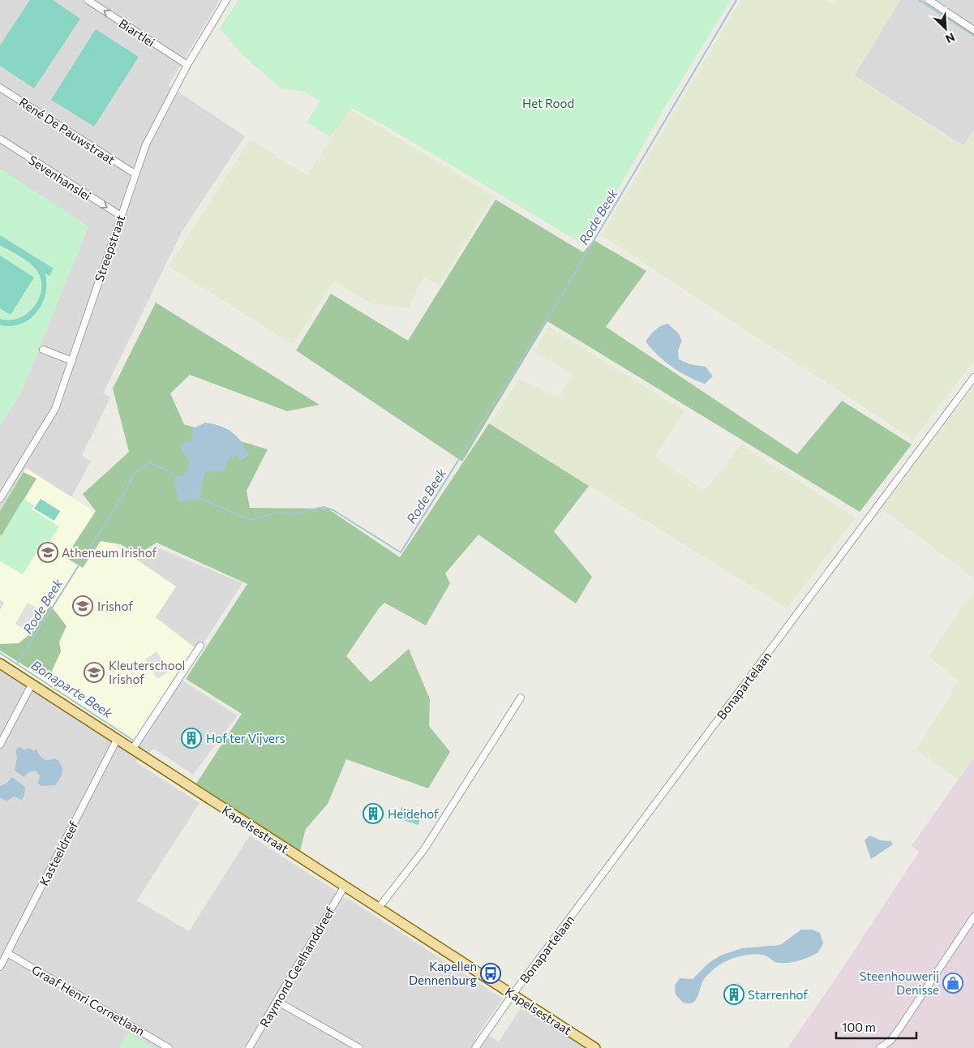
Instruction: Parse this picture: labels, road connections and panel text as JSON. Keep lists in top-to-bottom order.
{
  "streets": {
    "main road": ["Kapelsestraat"],
    "street": [
      "Biartlei",
      "René De Pauwstraat",
      "Sevenhanslei",
      "Streepstraat",
      "Bonapartelaan",
      "Kasteeldreef",
      "Raymond Geelhanddreef",
      "Graaf Henri Cornetlaan"
    ]
  },
  "crossings": [
    ["Biartlei", "Streepstraat"],
    ["René De Pauwstraat", "Streepstraat"],
    ["Sevenhanslei", "Streepstraat"],
    ["Bonapartelaan", "Kapelsestraat"],
    ["Kapelsestraat", "Kasteeldreef"],
    ["Kapelsestraat", "Raymond Geelhanddreef"],
    ["Kasteeldreef", "Graaf Henri Cornetlaan"]
  ],
  "one_way": ["Biartlei", "Sevenhanslei"],
  "water": ["Rode Beek", "Bonaparte Beek"],
  "parks": ["Het Rood"],
  "places": {
    "school or university": ["Atheneum Irishof", "Irishof", "Kleuterschool Irishof"],
    "building": ["Hof ter Vijvers", "Heidehof", "Starrenhof"],
    "bus stop": ["Kapellen Dennenburg"],
    "shop": ["Steenhouwerij Denisse"]
  },
  "scale_bar": "100 m",
  "north": "bottom right"
}
